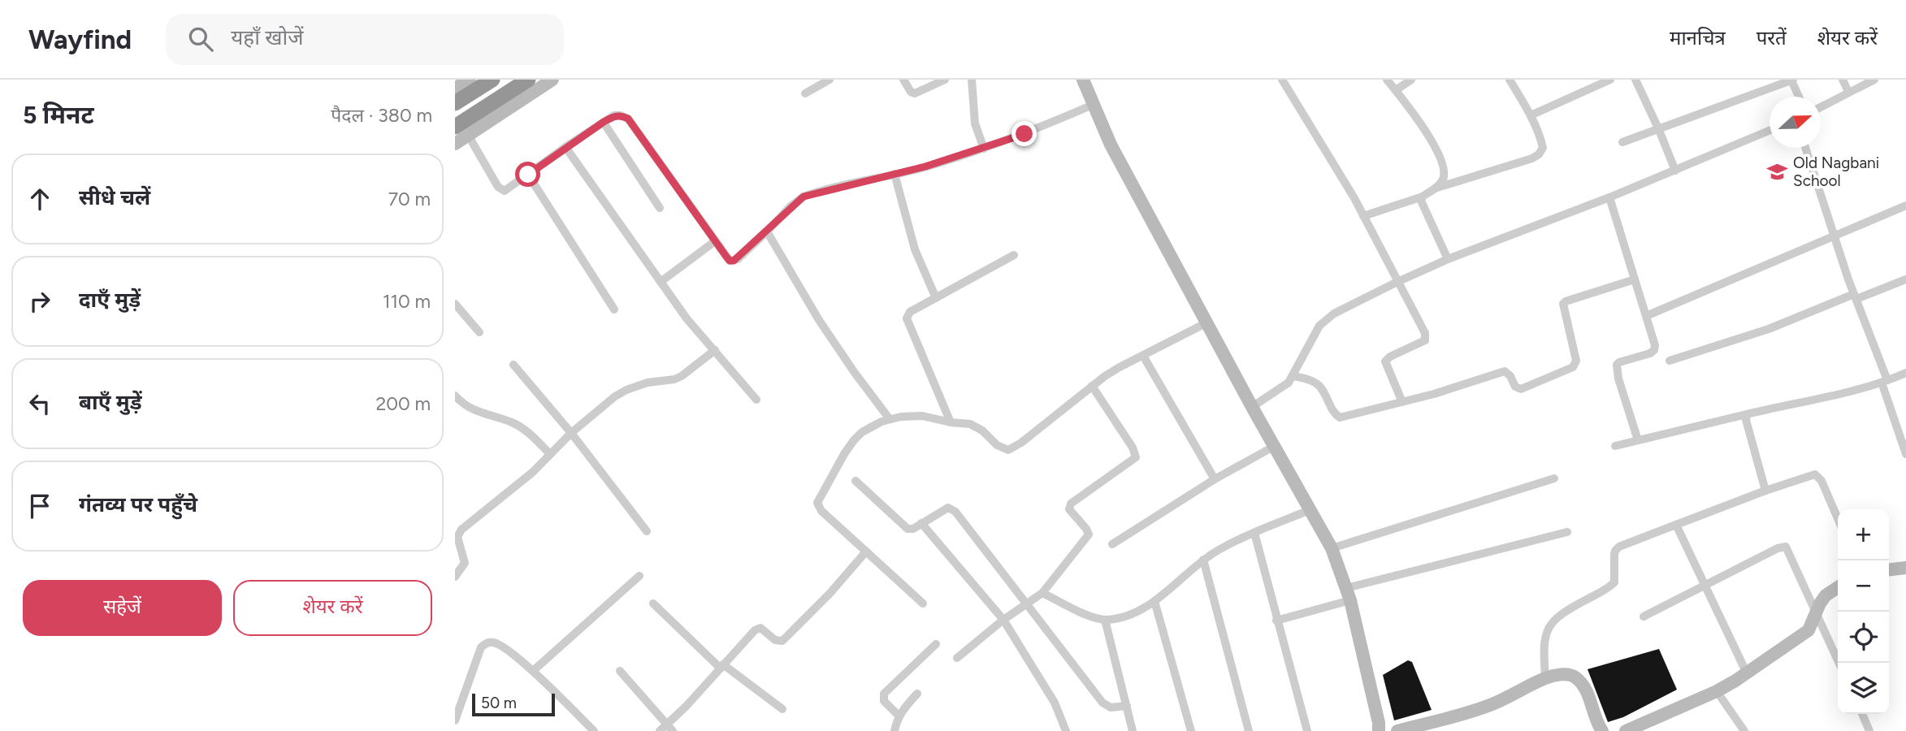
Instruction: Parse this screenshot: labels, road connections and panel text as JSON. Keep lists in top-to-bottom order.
{
  "places": {
    "school or university": ["Old Nagbani School"]
  },
  "scale_bar": "50 m",
  "north": "right",
  "page": {
    "header": "Wayfind",
    "search": "यहाँ खोजें",
    "nav": ["मानचित्र", "परतें", "शेयर करें"],
    "heading": ["5 मिनट", "पैदल · 380 m"],
    "list": [
      ["सीधे चलें", "70 m"],
      ["दाएँ मुड़ें", "110 m"],
      ["बाएँ मुड़ें", "200 m"],
      "गंतव्य पर पहुँचे"
    ],
    "map_buttons": ["+", "−"],
    "buttons": ["सहेजें", "शेयर करें"],
    "scale": "50 m"
  }
}
